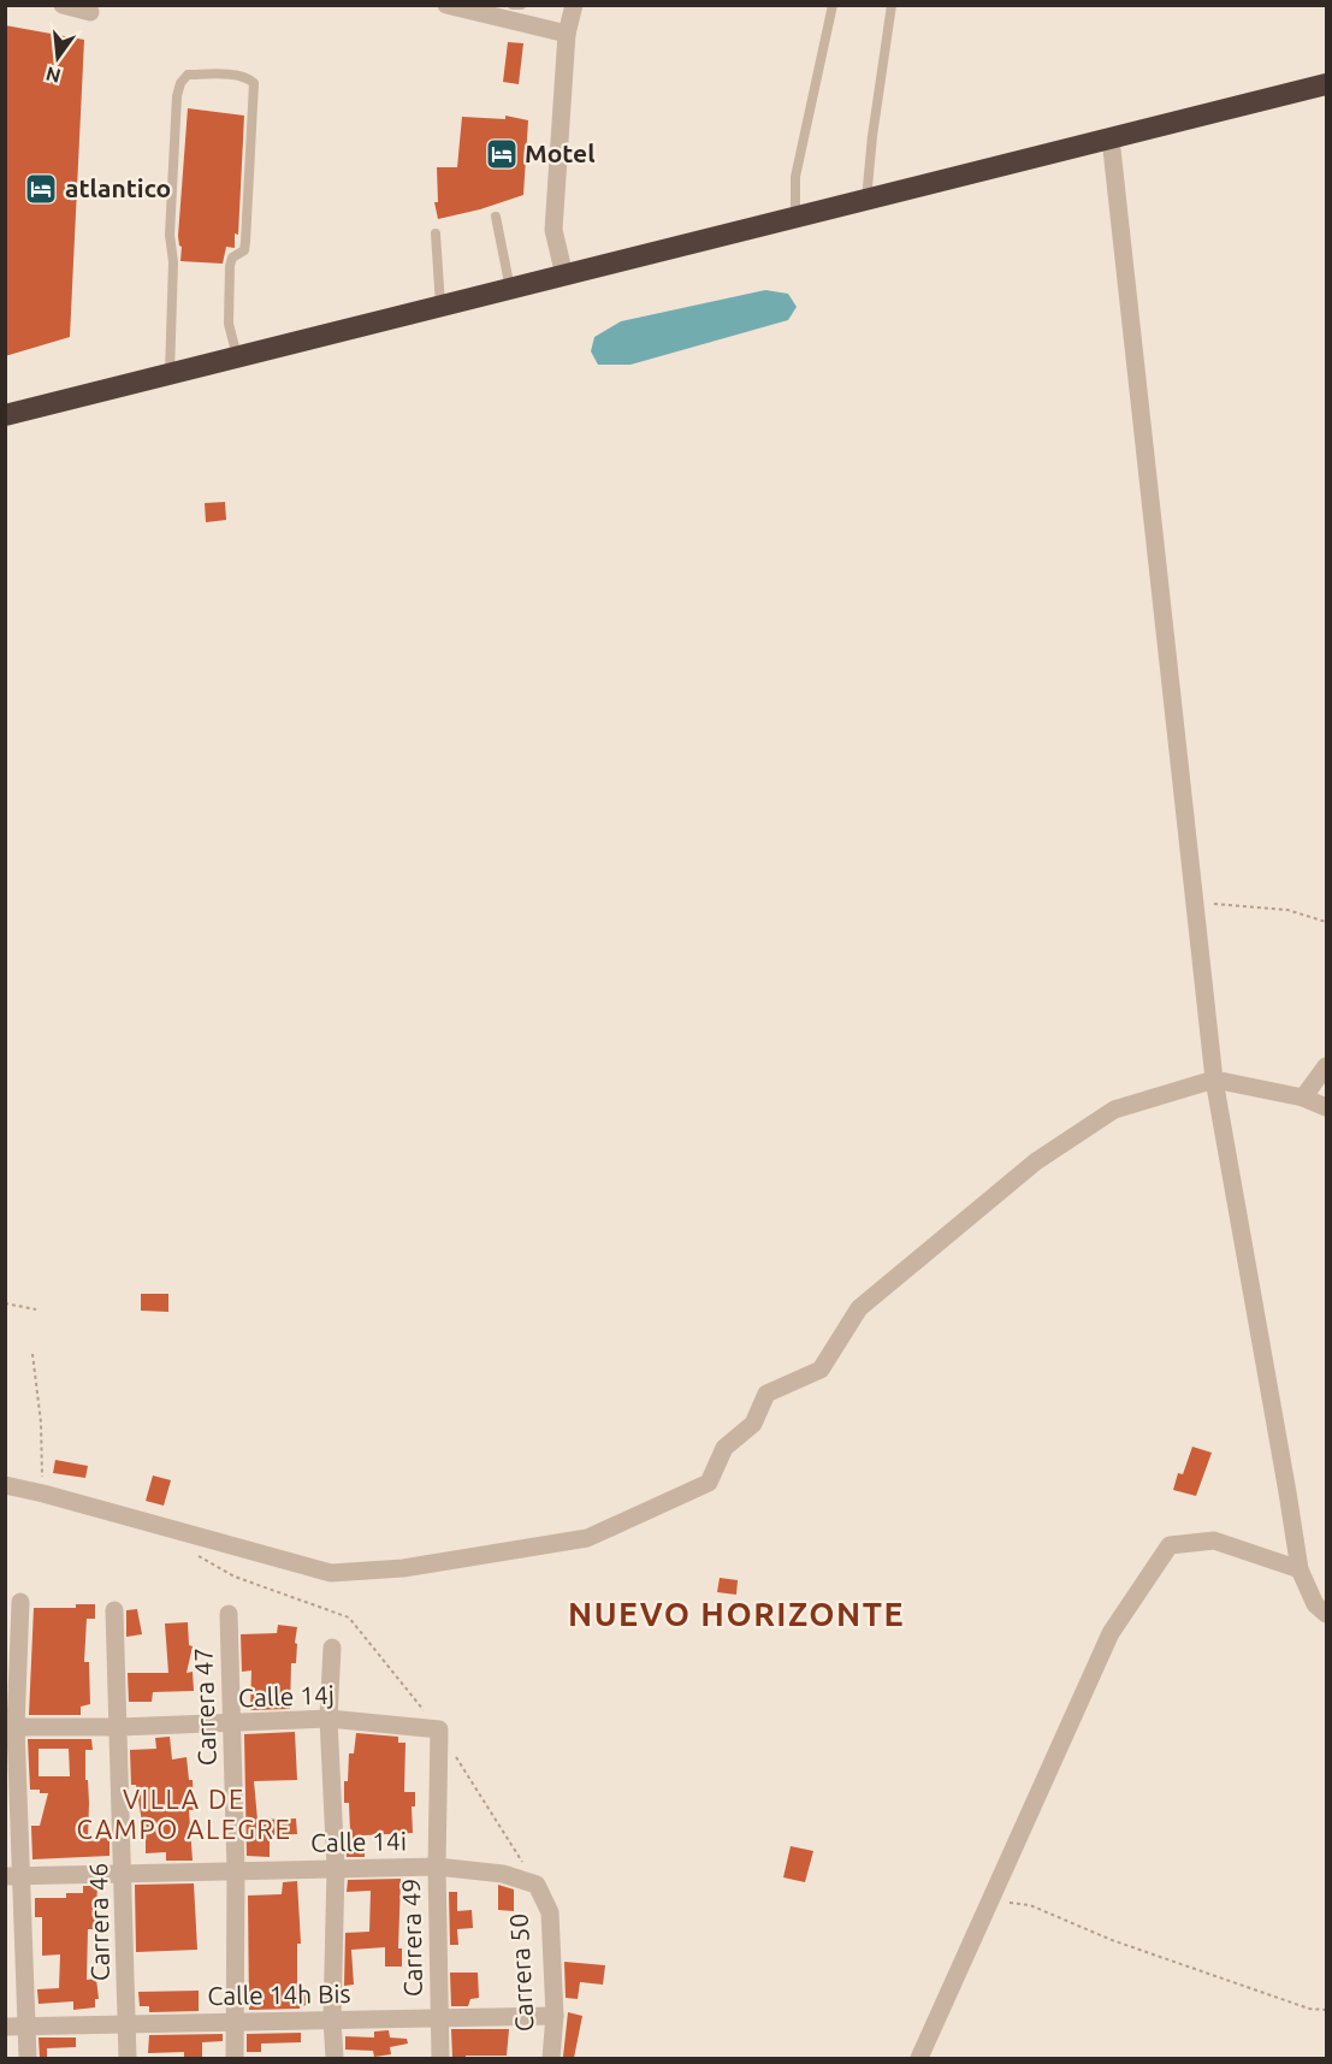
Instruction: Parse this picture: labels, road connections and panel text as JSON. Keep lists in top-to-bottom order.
{
  "streets": {
    "street": [
      "Calle 14j",
      "Carrera 47",
      "Calle 14i",
      "Carrera 46",
      "Carrera 49",
      "Carrera 50",
      "Calle 14h Bis"
    ]
  },
  "crossings": [
    ["Calle 14j", "Carrera 47"],
    ["Calle 14j", "Carrera 46"],
    ["Calle 14j", "Carrera 49"],
    ["Carrera 47", "Calle 14i"],
    ["Carrera 47", "Calle 14h Bis"],
    ["Calle 14i", "Carrera 46"],
    ["Calle 14i", "Carrera 49"],
    ["Calle 14i", "Carrera 50"],
    ["Carrera 46", "Calle 14h Bis"],
    ["Carrera 49", "Calle 14h Bis"],
    ["Carrera 50", "Calle 14h Bis"]
  ],
  "districts": ["NUEVO HORIZONTE", "VILLA DE CAMPO ALEGRE"],
  "places": {
    "hotel": ["Motel", "atlantico"]
  },
  "north": "bottom"
}
